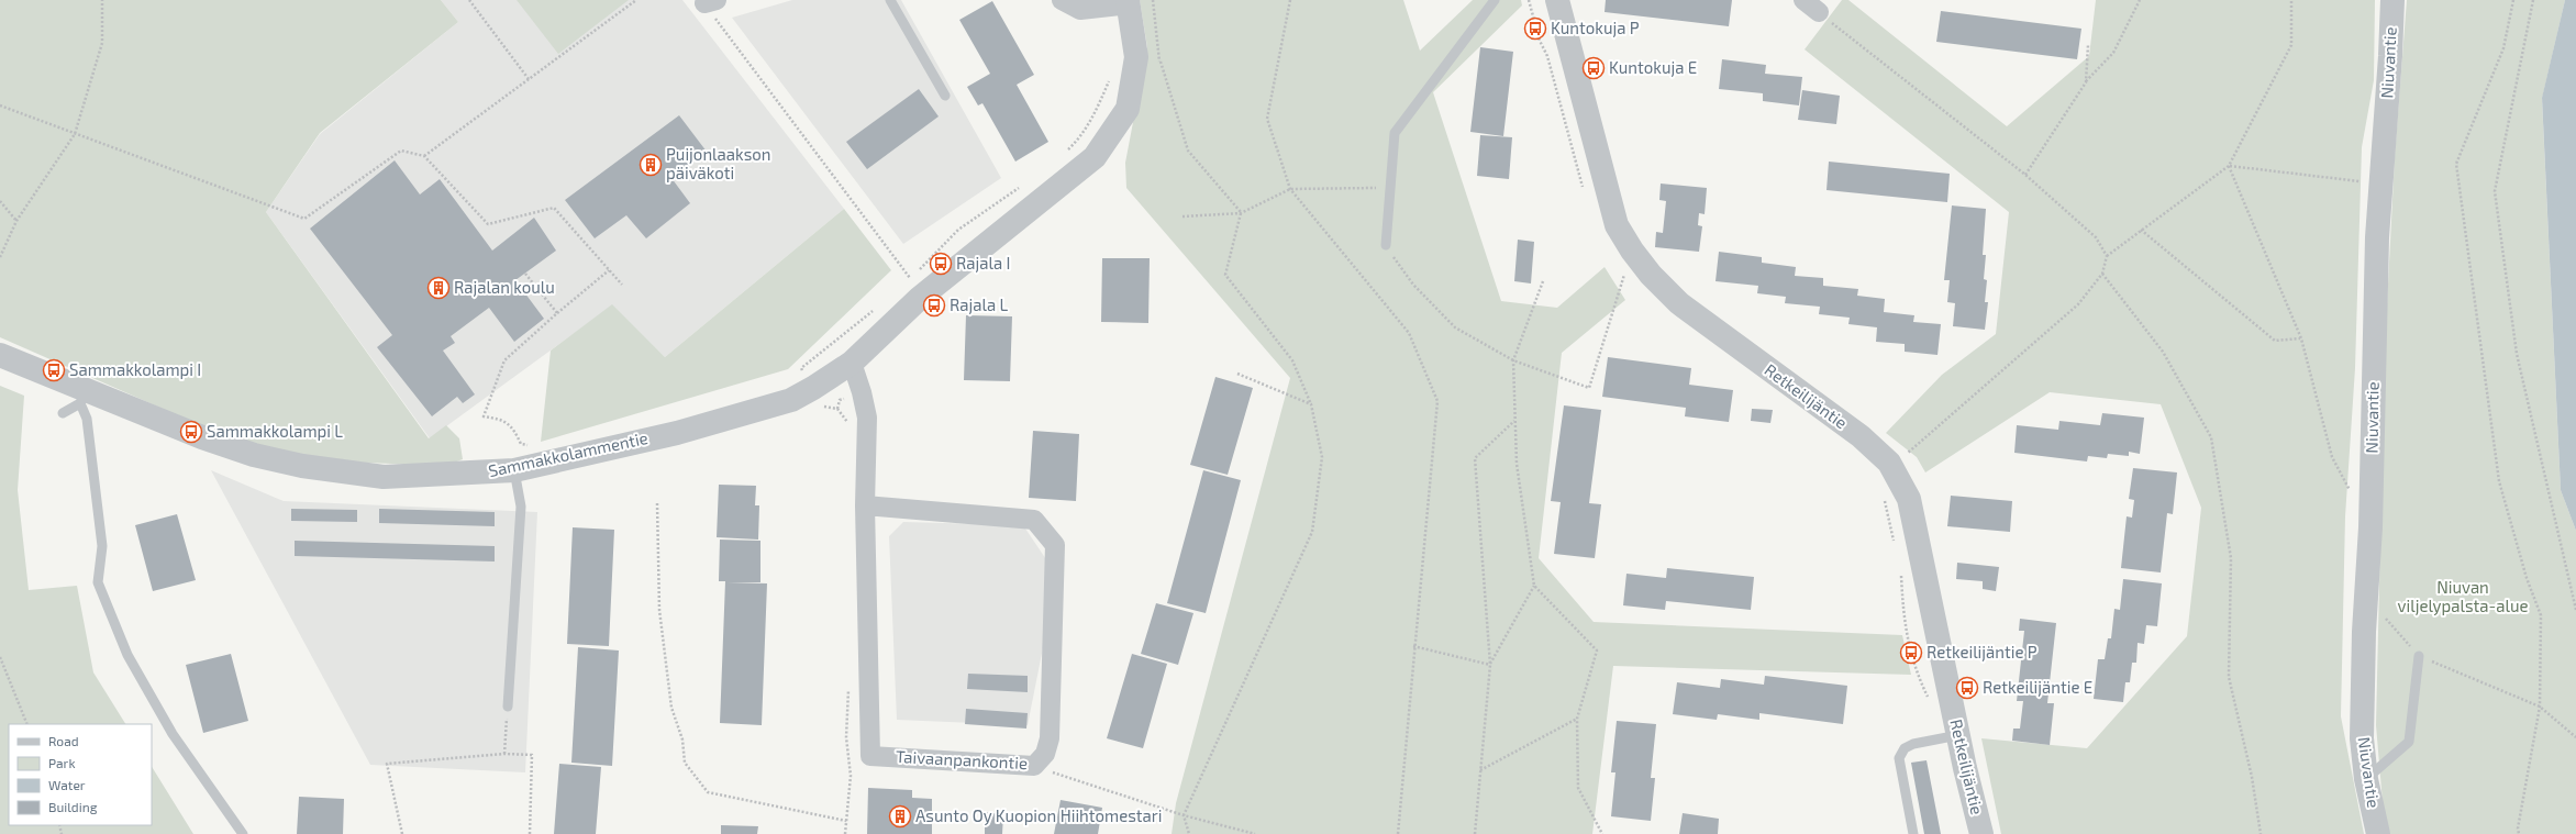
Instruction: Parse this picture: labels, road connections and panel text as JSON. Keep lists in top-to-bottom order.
{
  "streets": {
    "street": [
      "Niuvantie",
      "Retkeilijäntie",
      "Sammakkolammentie",
      "Taivaanpankontie"
    ]
  },
  "crossings": [
    ["Sammakkolammentie", "Taivaanpankontie"]
  ],
  "parks": ["Niuvan viljelypalsta-alue"],
  "places": {
    "bus stop": [
      "Kuntokuja P",
      "Kuntokuja E",
      "Rajala I",
      "Rajala L",
      "Sammakkolampi I",
      "Sammakkolampi L",
      "Retkeilijäntie P",
      "Retkeilijäntie E"
    ],
    "building": ["Puijonlaakson päiväkoti", "Rajalan koulu", "Asunto Oy Kuopion Hiihtomestari"]
  },
  "legend": [
    "Road",
    "Park",
    "Water",
    "Building"
  ]
}
